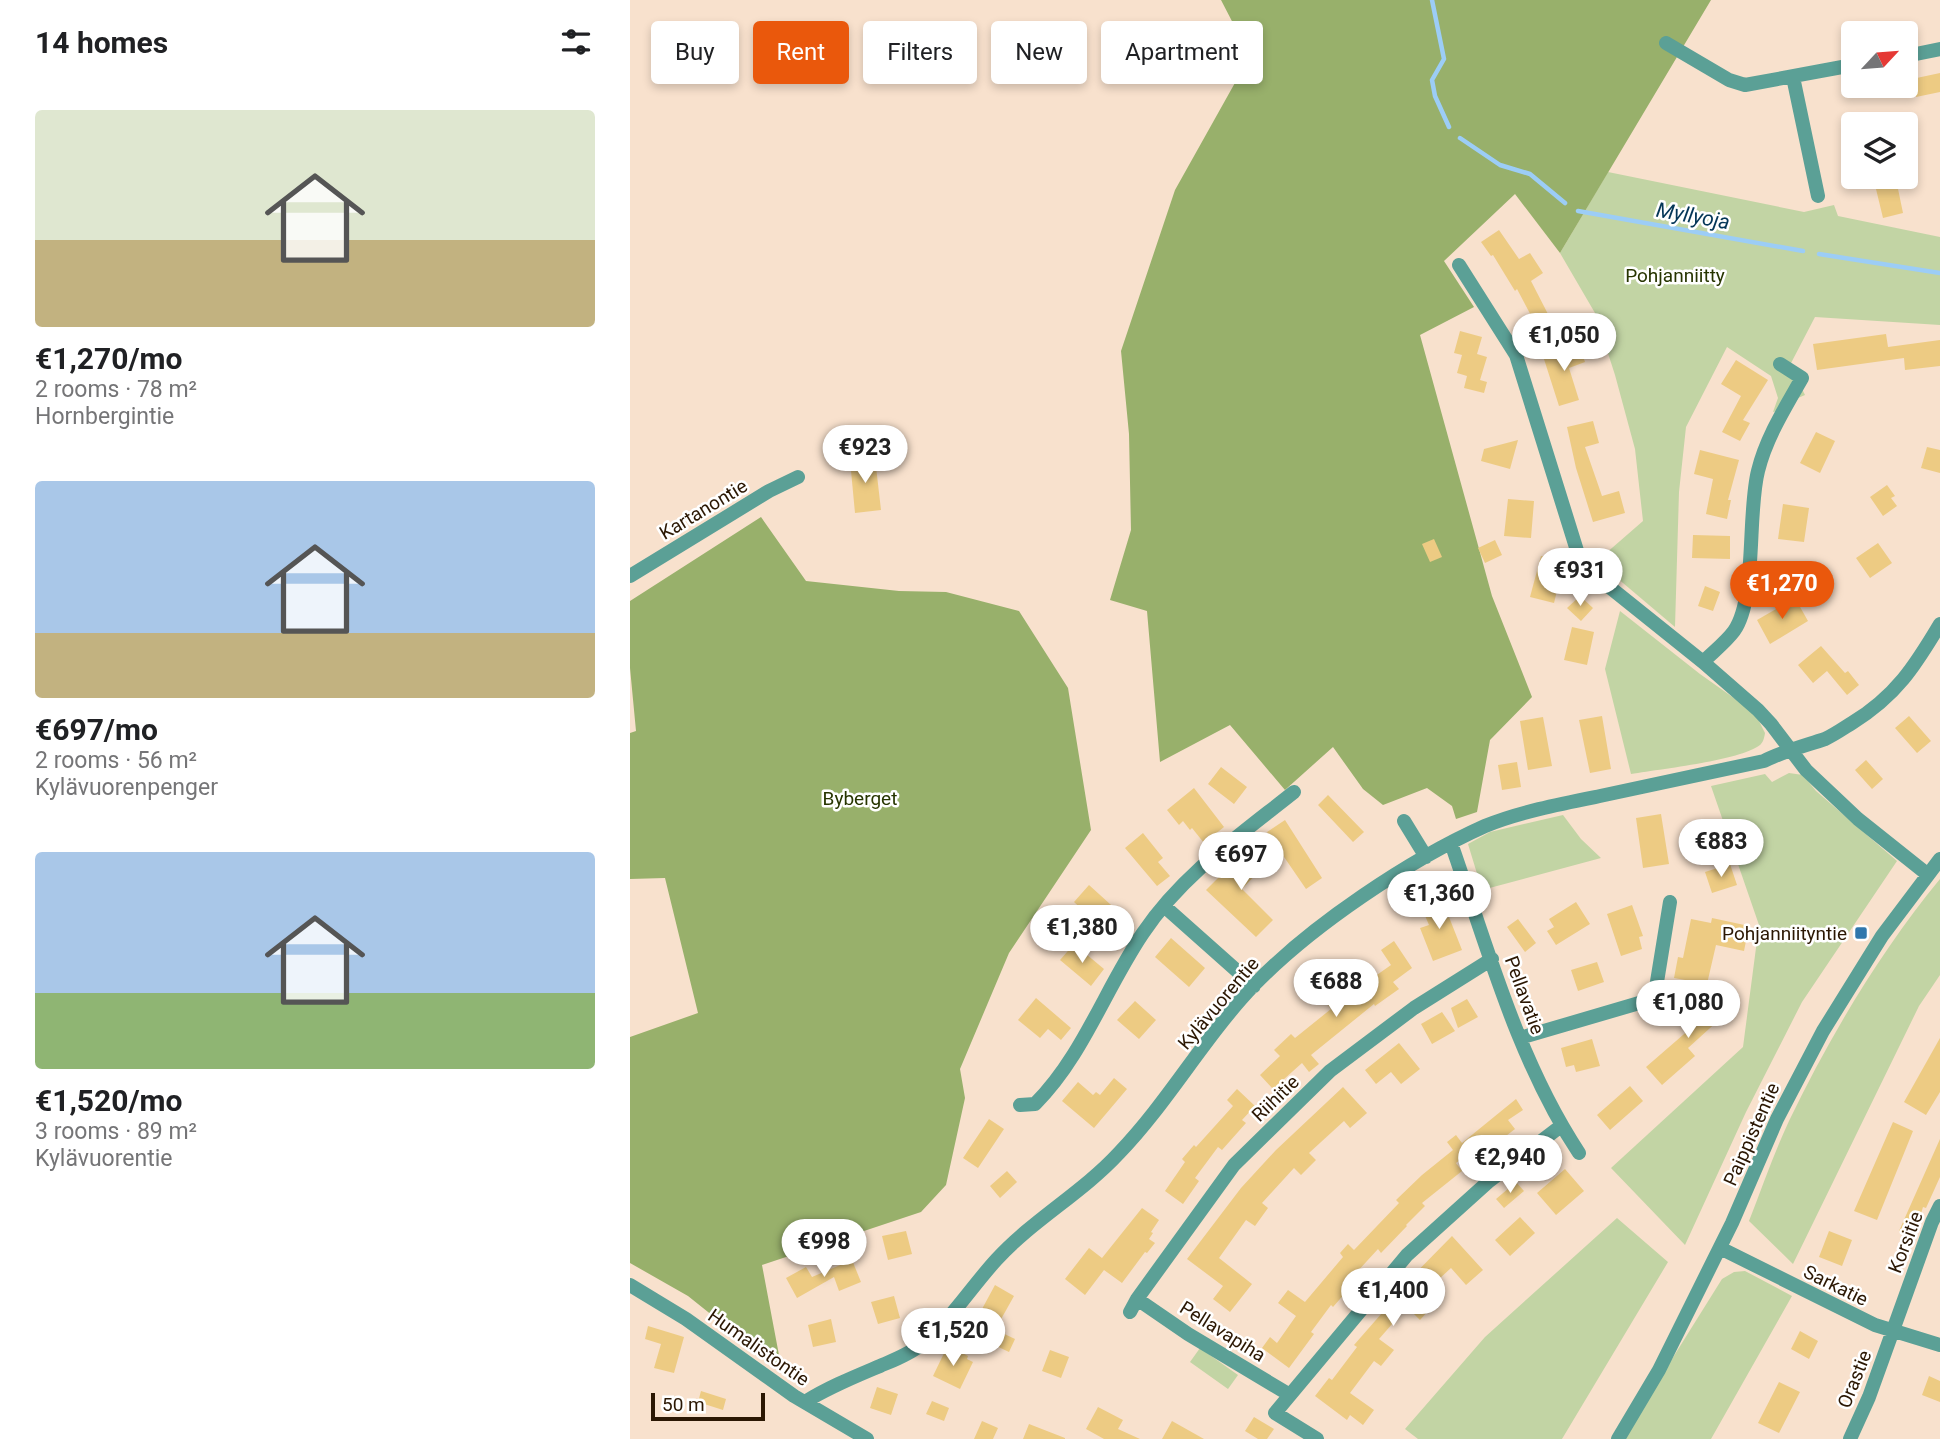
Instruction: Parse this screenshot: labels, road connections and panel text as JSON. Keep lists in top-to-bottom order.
{
  "streets": {
    "street": [
      "Kartanontie",
      "Pellavatie",
      "Kylävuorentie",
      "Riihitie",
      "Paippistentie",
      "Korsitie",
      "Sarkatie",
      "Pellavapiha",
      "Humalistontie",
      "Orastie"
    ]
  },
  "crossings": [
    ["Pellavatie", "Kylävuorentie"],
    ["Pellavatie", "Riihitie"],
    ["Kylävuorentie", "Humalistontie"],
    ["Riihitie", "Pellavapiha"],
    ["Paippistentie", "Sarkatie"],
    ["Korsitie", "Sarkatie"],
    ["Korsitie", "Orastie"],
    ["Sarkatie", "Orastie"]
  ],
  "water": ["Myllyoja"],
  "parks": ["Pohjanniitty", "Byberget"],
  "places": {
    "transit": ["Pohjanniityntie"]
  },
  "scale_bar": "50 m",
  "north": "top right",
  "page": {
    "heading": "14 homes",
    "chip": [
      "Buy",
      "Rent",
      "Filters",
      "New",
      "Apartment"
    ],
    "list": [
      {
        "name": "€1,270/mo",
        "note": "2 rooms · 78 m² · Hornbergintie"
      },
      {
        "name": "€697/mo",
        "note": "2 rooms · 56 m² · Kylävuorenpenger"
      },
      {
        "name": "€1,520/mo",
        "note": "3 rooms · 89 m² · Kylävuorentie"
      }
    ],
    "price": [
      "€1,050",
      "€923",
      "€931",
      "€1,270",
      "€883",
      "€697",
      "€1,360",
      "€1,380",
      "€688",
      "€1,080",
      "€2,940",
      "€998",
      "€1,400",
      "€1,520"
    ],
    "scale": "50 m"
  }
}
